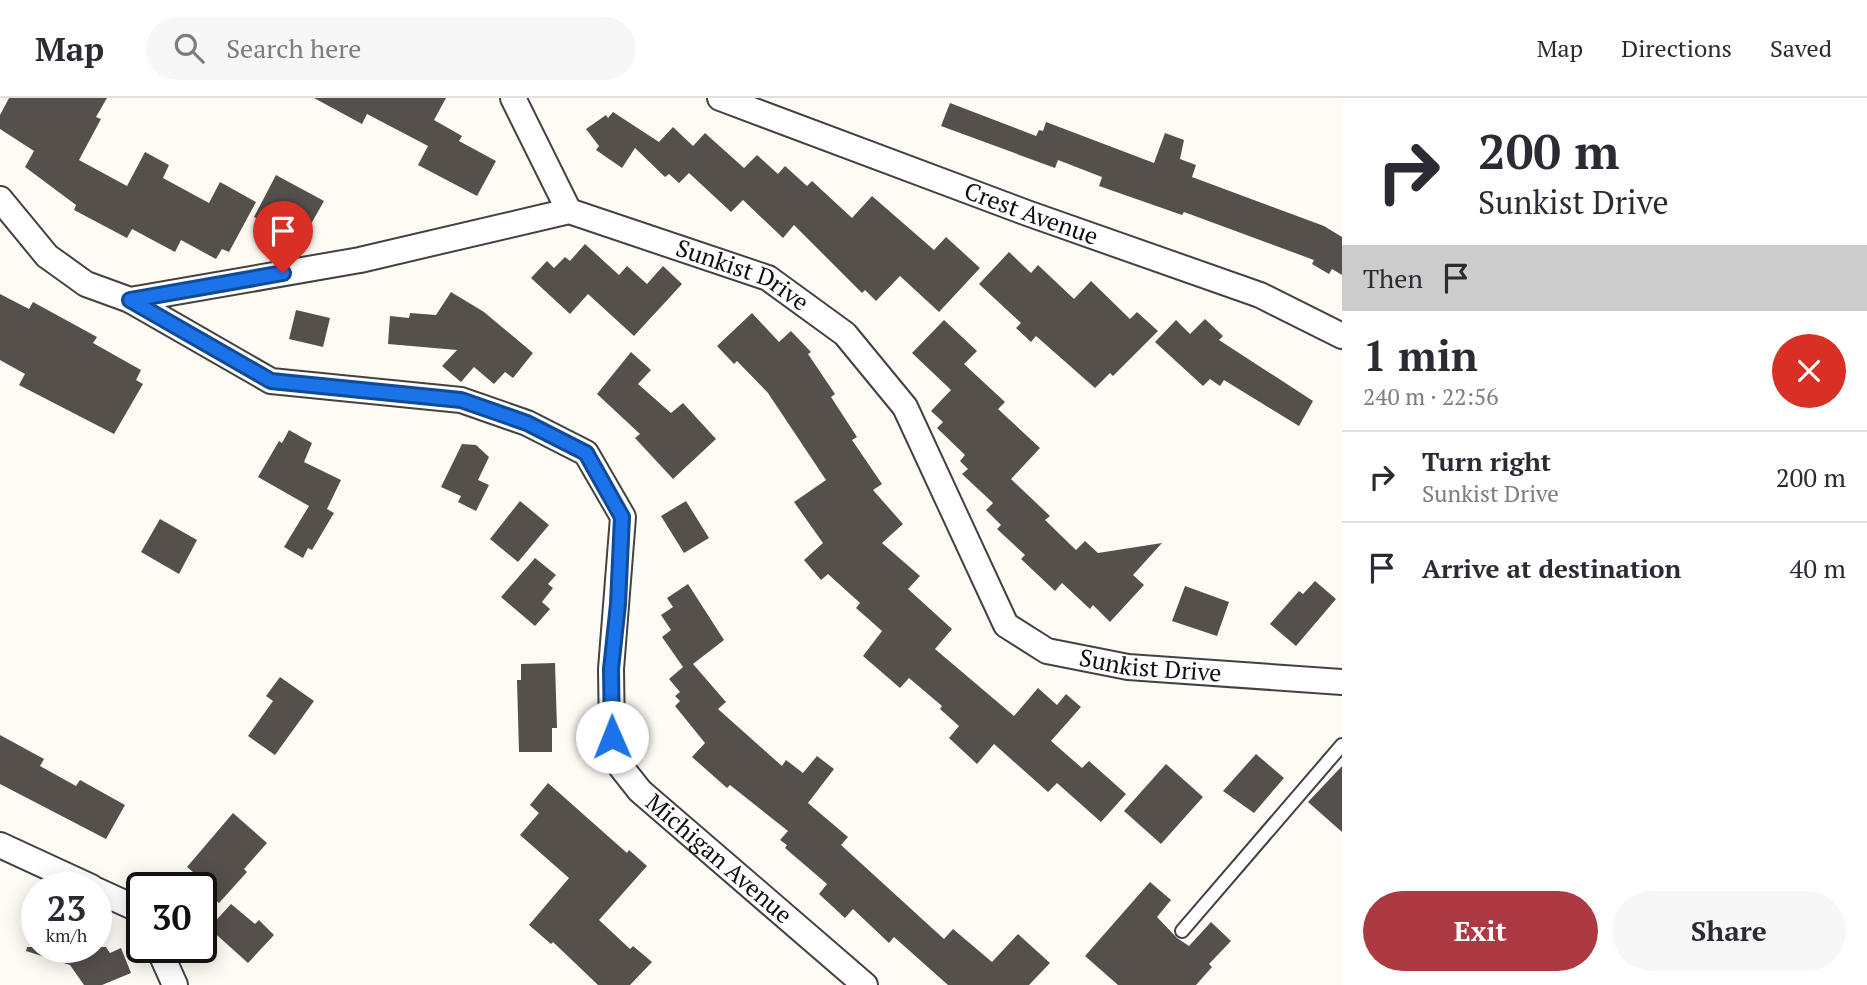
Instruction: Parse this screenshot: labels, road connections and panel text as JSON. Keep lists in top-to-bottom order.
{
  "streets": {
    "street": ["Crest Avenue", "Sunkist Drive", "Michigan Avenue"]
  },
  "page": {
    "header": "Map",
    "search": "Search here",
    "nav": ["Map", "Directions", "Saved"],
    "turn": ["200 m", "Sunkist Drive"],
    "then": "Then",
    "heading": ["1 min", "240 m · 22:56"],
    "list": [
      {
        "name": "Turn right",
        "note": "Sunkist Drive",
        "value": "200 m"
      },
      {
        "name": "Arrive at destination",
        "value": "40 m"
      }
    ],
    "speed": "23 km/h",
    "limit": "30",
    "buttons": ["Exit", "Share"]
  }
}
